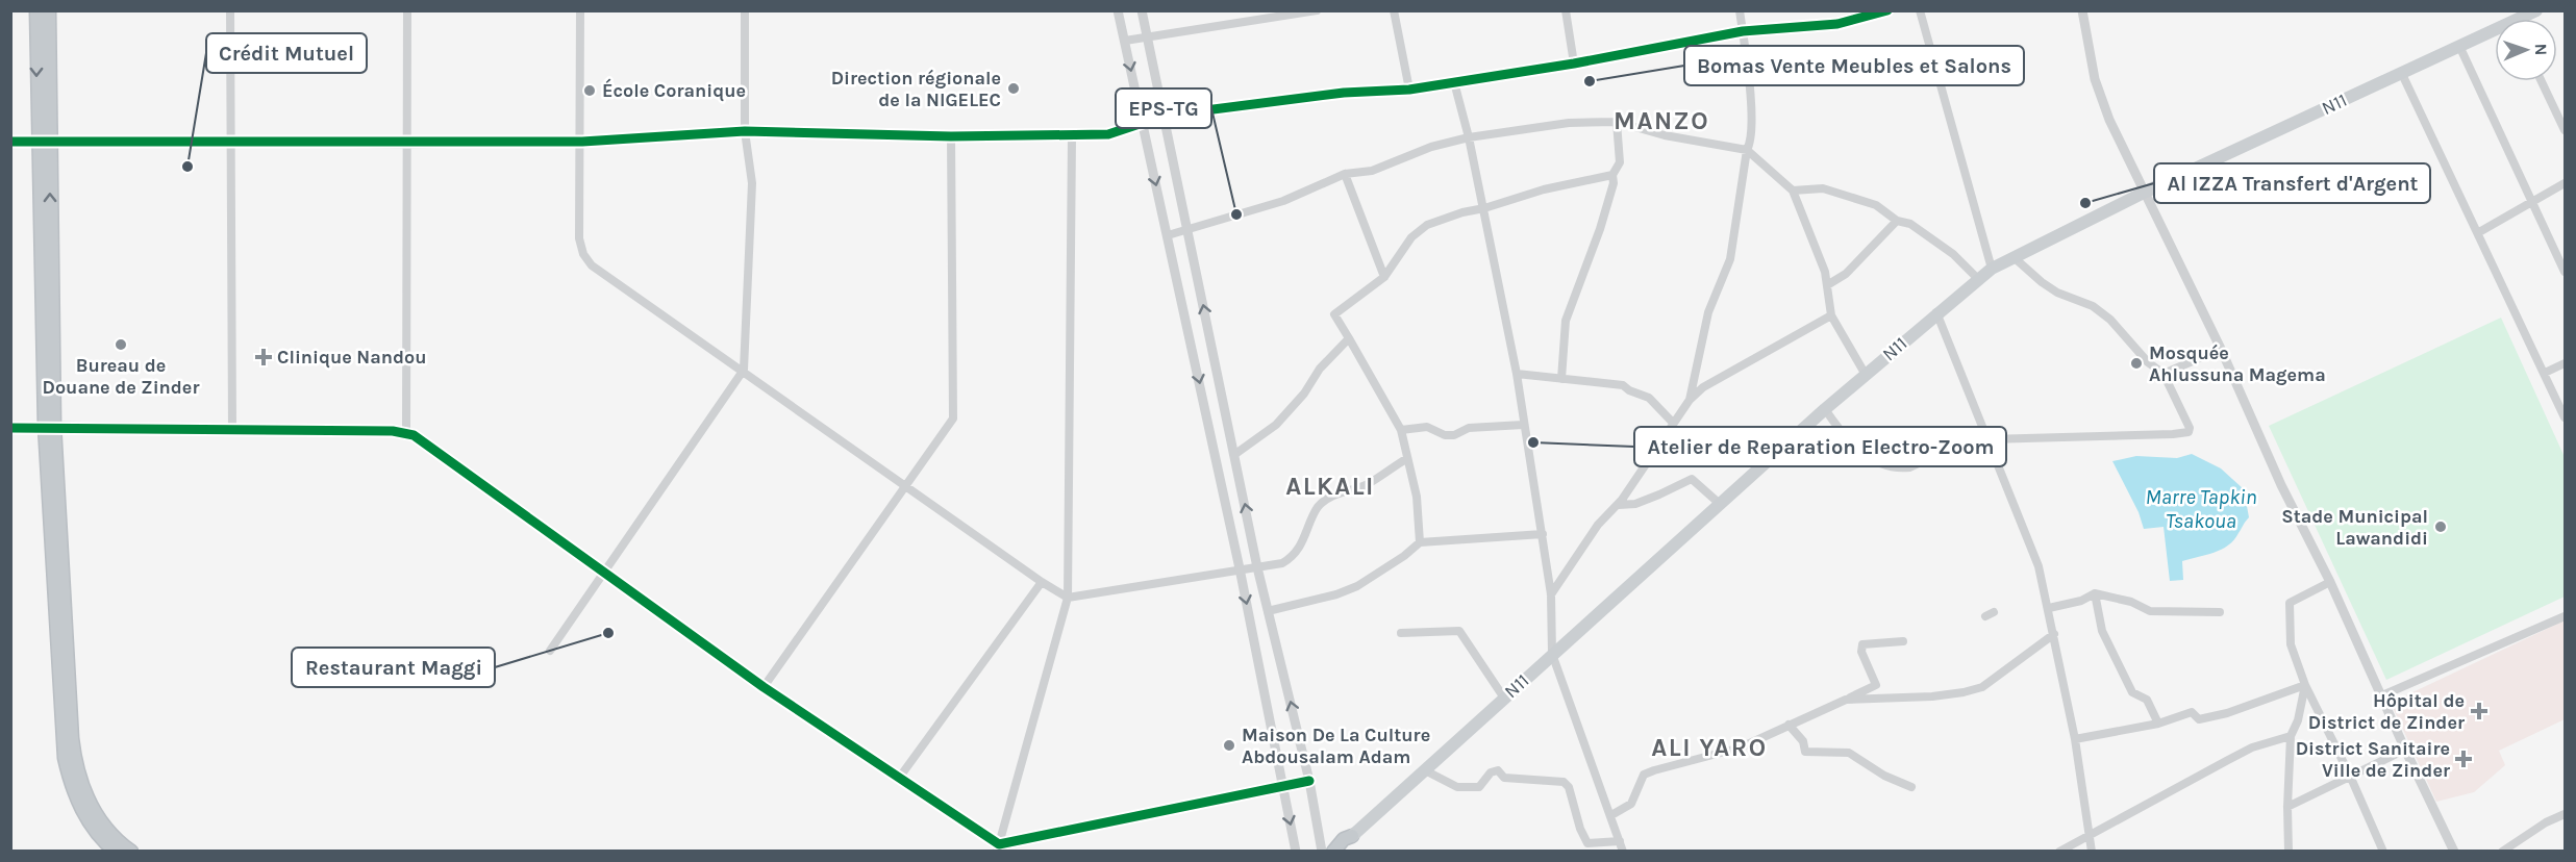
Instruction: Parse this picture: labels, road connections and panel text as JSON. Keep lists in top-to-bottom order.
{
  "streets": {
    "main road": ["N11"]
  },
  "districts": ["MANZO", "ALKALI", "ALI YARO"],
  "water": ["Marre Tapkin Tsakoua"],
  "places": {
    "other": [
      "Bomas Vente Meubles et Salons",
      "Direction régionale de la NIGELEC",
      "École Coranique",
      "Crédit Mutuel",
      "Al IZZA Transfert d'Argent",
      "EPS-TG",
      "Bureau de Douane de Zinder",
      "Mosquée Ahlussuna Magema",
      "Atelier de Reparation Electro-Zoom",
      "Stade Municipal Lawandidi",
      "Restaurant Maggi",
      "Maison De La Culture Abdousalam Adam"
    ],
    "health": ["Clinique Nandou", "Hôpital de District de Zinder", "District Sanitaire Ville de Zinder"]
  },
  "north": "right"
}
